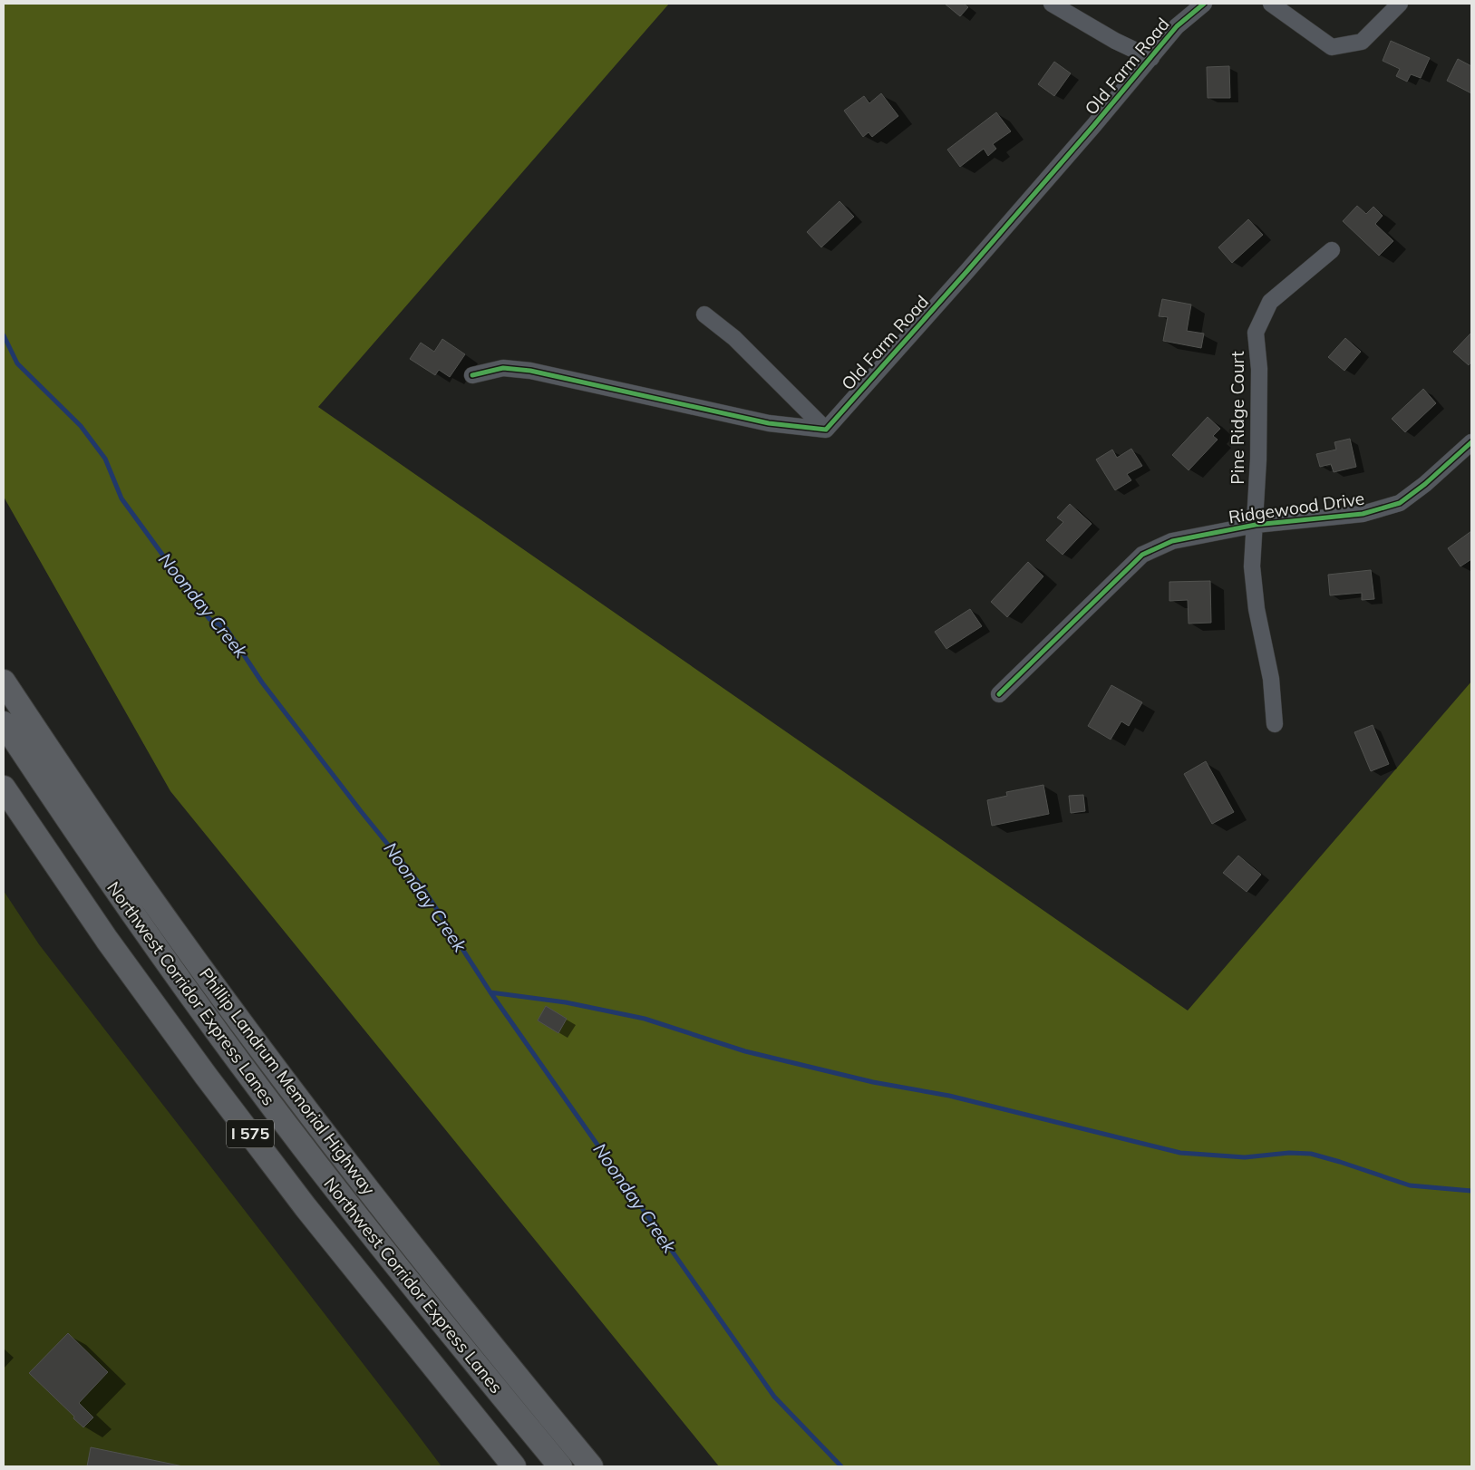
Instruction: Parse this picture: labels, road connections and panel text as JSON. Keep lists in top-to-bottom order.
{
  "streets": {
    "highway": ["Northwest Corridor Express Lanes", "Phillip Landrum Memorial Highway", "I 575"],
    "street": ["Old Farm Road", "Pine Ridge Court", "Ridgewood Drive"]
  },
  "crossings": [
    ["Pine Ridge Court", "Ridgewood Drive"]
  ],
  "water": ["Noonday Creek"]
}
